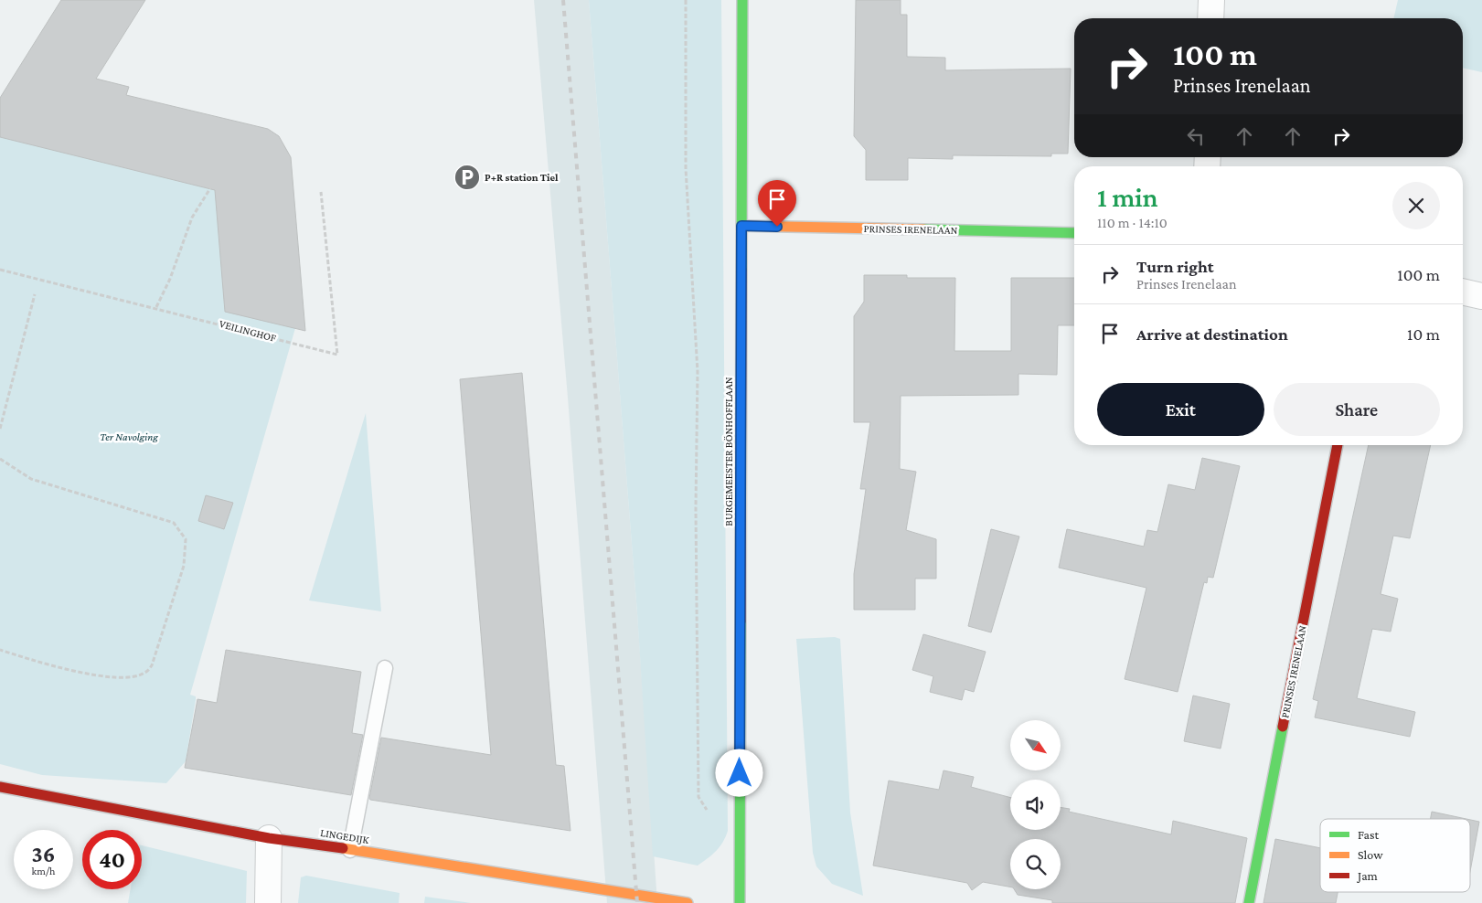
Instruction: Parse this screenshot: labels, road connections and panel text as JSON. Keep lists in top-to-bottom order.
{
  "streets": {
    "street": ["PRINSES IRENELAAN", "BURGEMEESTER BÖNHOFFLAAN", "LINGEDIJK"],
    "path": ["VEILINGHOF"]
  },
  "crossings": [
    ["PRINSES IRENELAAN", "BURGEMEESTER BÖNHOFFLAAN"]
  ],
  "parks": ["Ter Navolging"],
  "places": {
    "parking": ["P+R station Tiel"]
  },
  "legend": ["Fast", "Slow", "Jam"],
  "north": "bottom right",
  "page": {
    "turn": ["100 m", "Prinses Irenelaan"],
    "heading": ["1 min", "110 m · 14:10"],
    "list": [
      {
        "name": "Turn right",
        "note": "Prinses Irenelaan",
        "value": "100 m"
      },
      {
        "name": "Arrive at destination",
        "value": "10 m"
      }
    ],
    "buttons": ["Exit", "Share"],
    "speed": "36 km/h",
    "limit": "40"
  }
}
